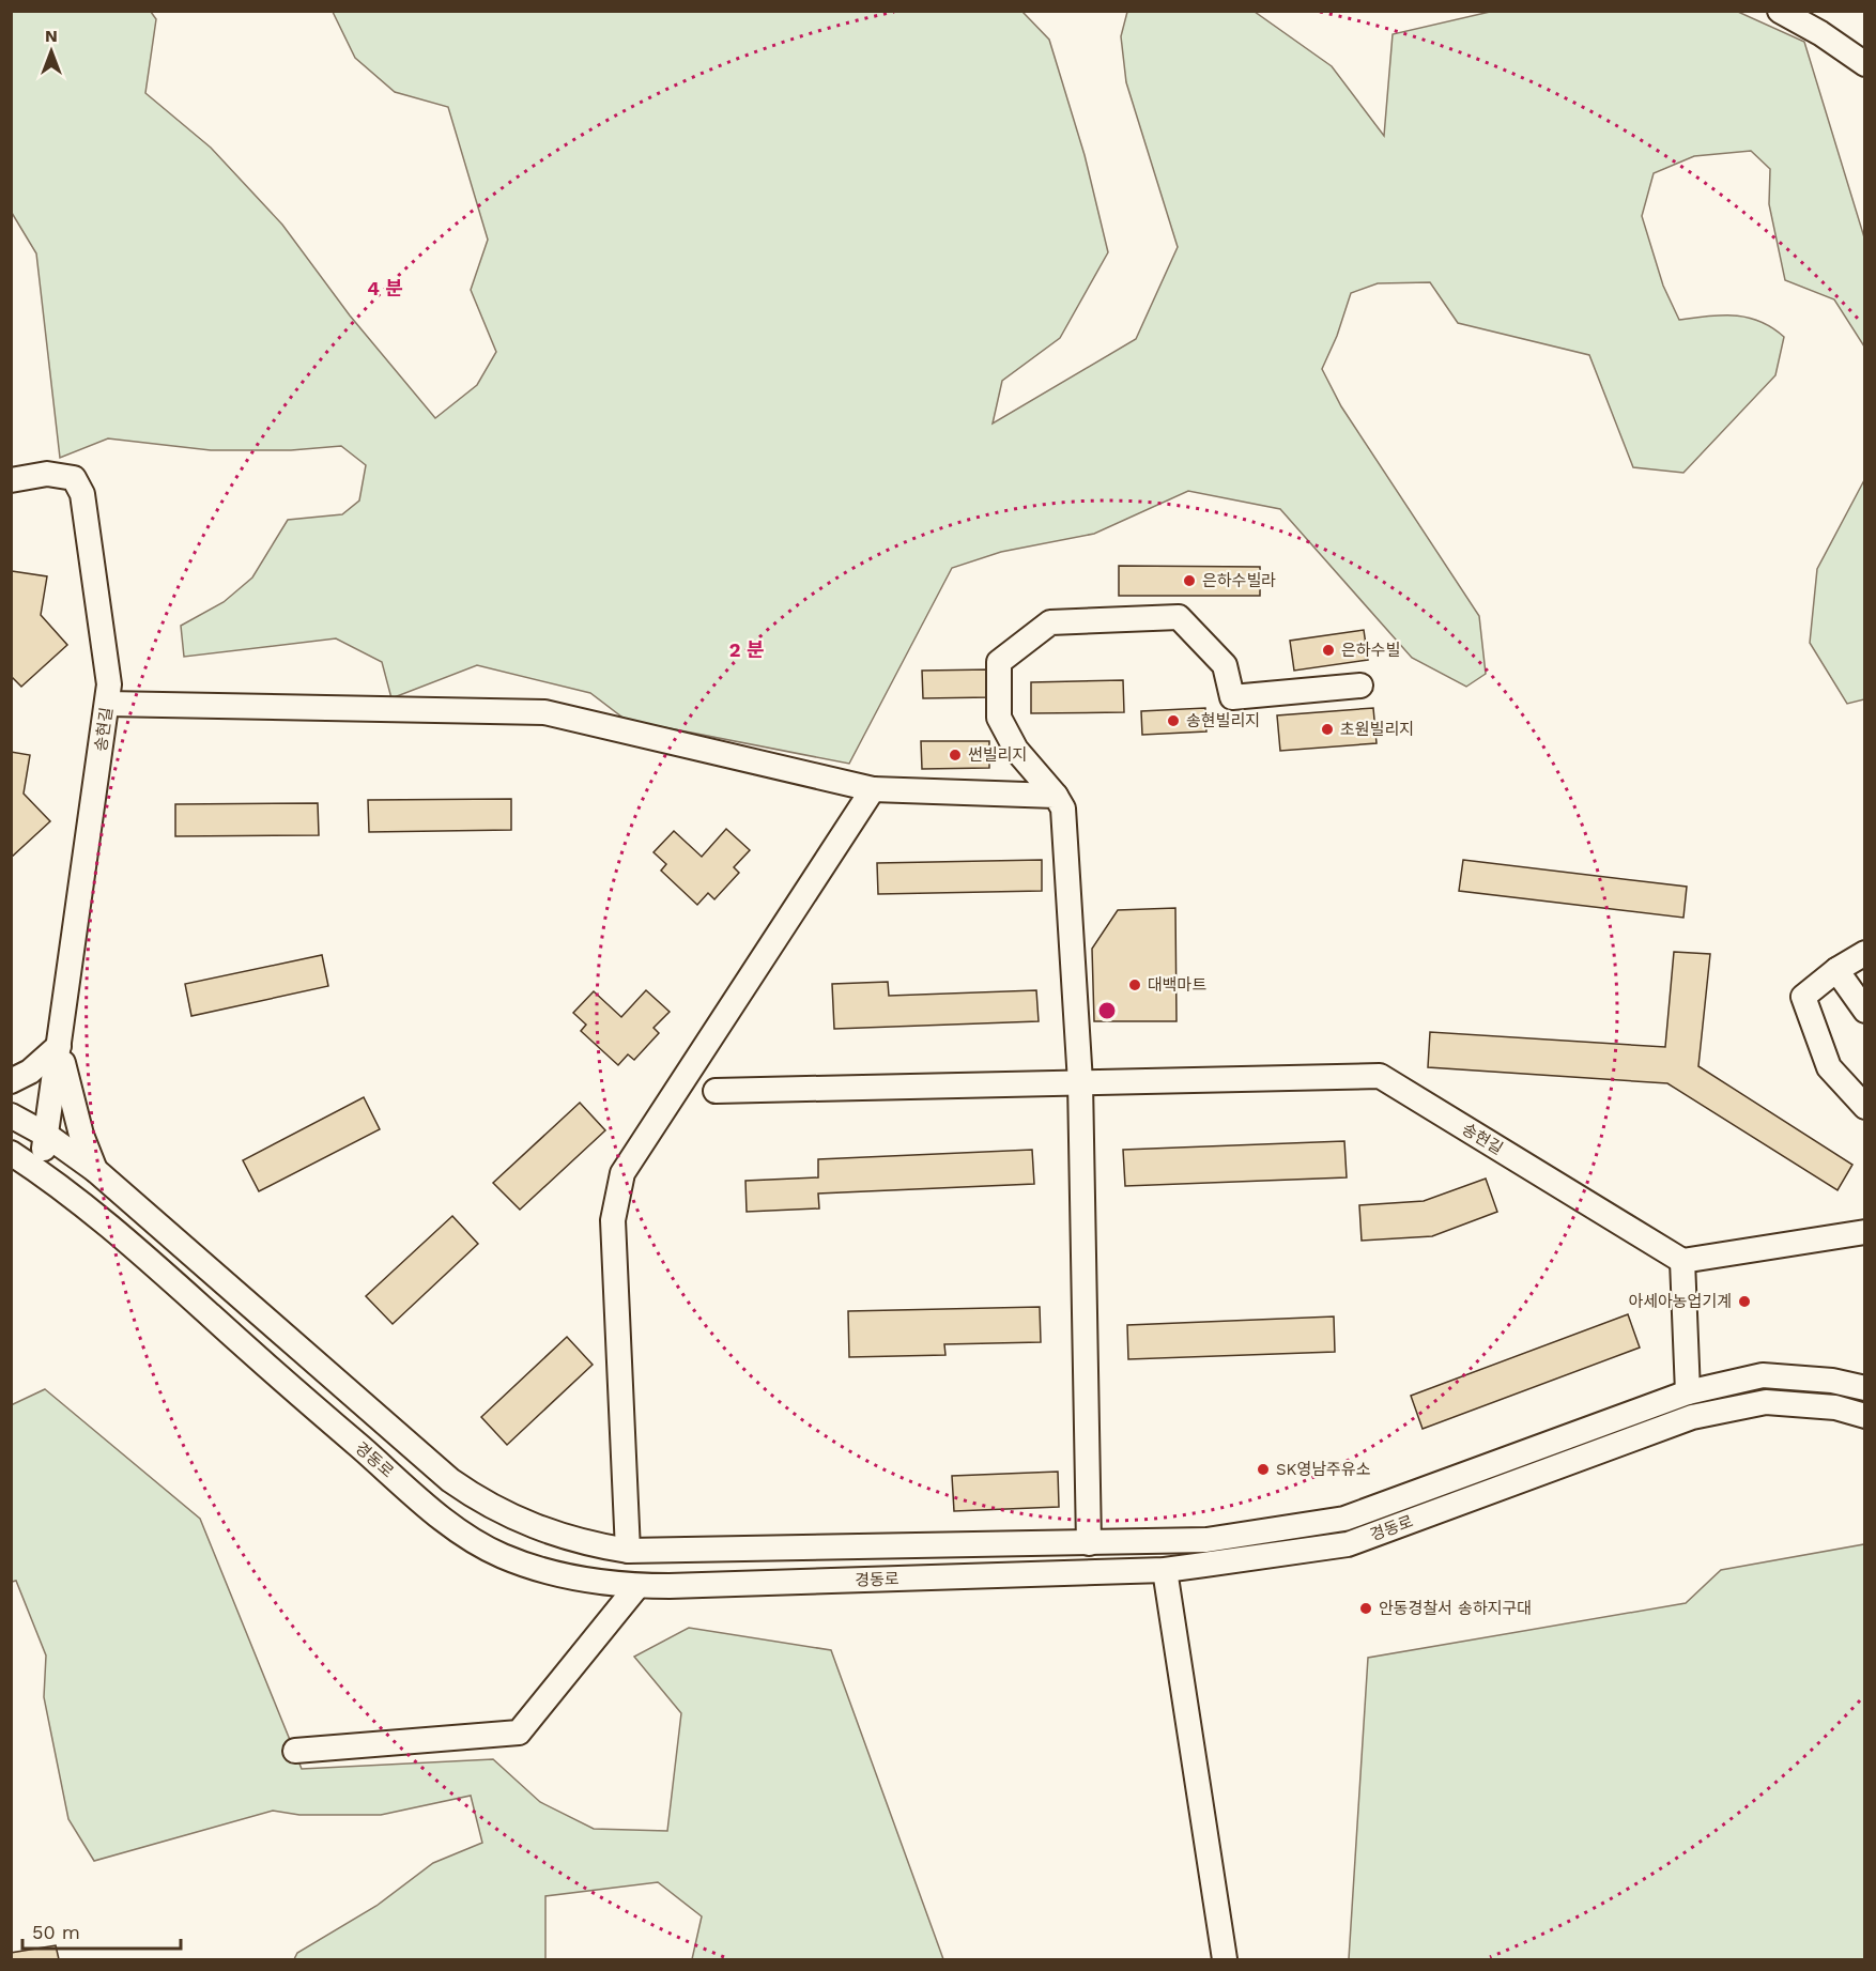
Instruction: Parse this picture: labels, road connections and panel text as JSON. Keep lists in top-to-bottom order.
{
  "streets": {
    "street": ["송현길", "경동로"]
  },
  "crossings": [
    ["송현길", "경동로"]
  ],
  "places": [
    "은하수빌라",
    "은하수빌",
    "송현빌리지",
    "초원빌리지",
    "썬빌리지",
    "대백마트",
    "아세아농업기계",
    "SK영남주유소",
    "안동경찰서 송하지구대"
  ],
  "scale_bar": "50 m",
  "north": "top",
  "rings": ["4 분", "2 분"]
}
